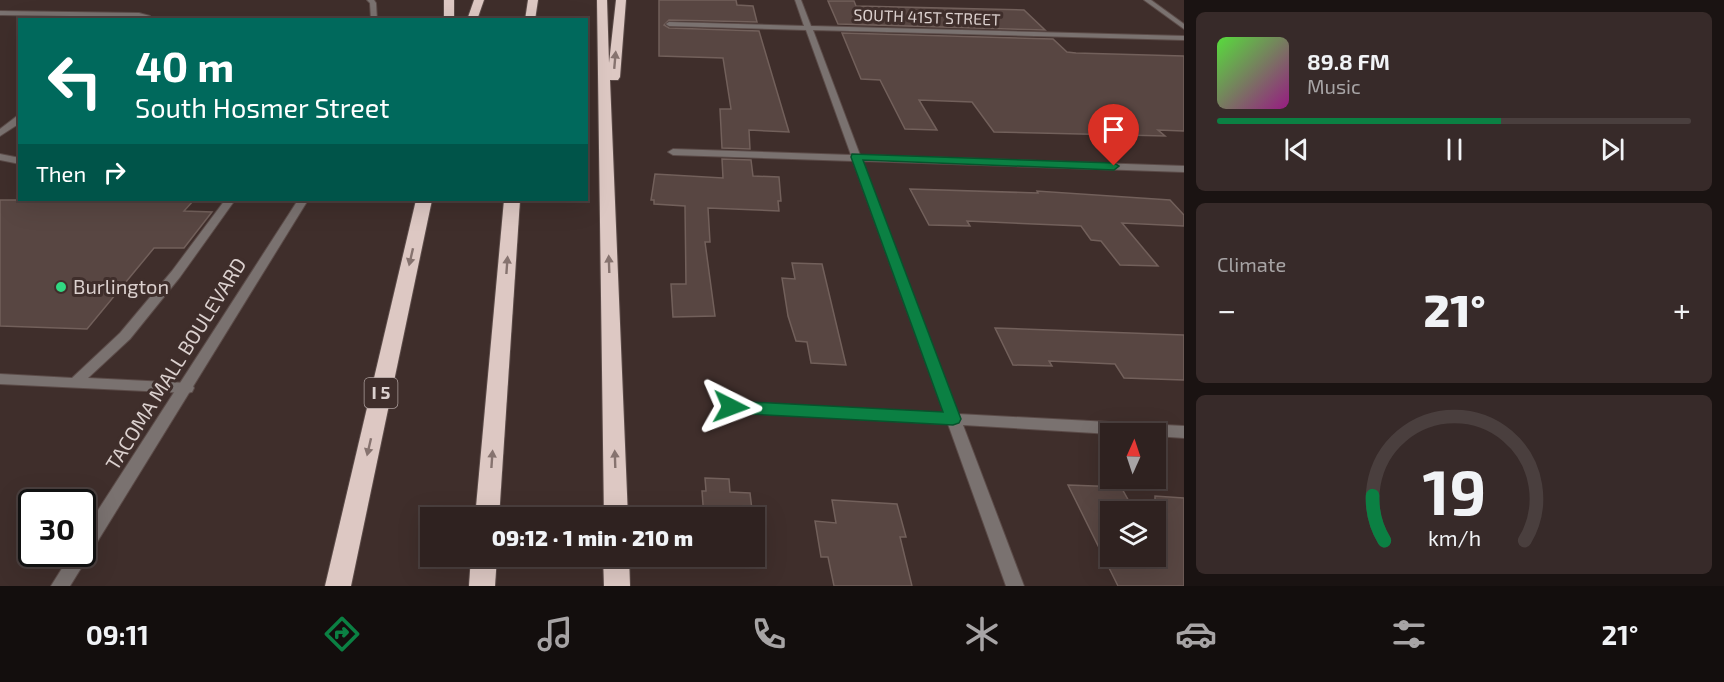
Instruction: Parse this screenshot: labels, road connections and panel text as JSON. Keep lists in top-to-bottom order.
{
  "streets": {
    "highway": ["I 5"],
    "street": ["SOUTH 41ST STREET", "TACOMA MALL BOULEVARD"]
  },
  "places": ["Burlington"],
  "north": "top",
  "page": {
    "turn": ["40 m", "South Hosmer Street"],
    "song": ["89.8 FM", "Music"],
    "then": "Then",
    "tile": "Climate",
    "heat": ["−", "21°", "+"],
    "limit": "30",
    "trip": "09:12 · 1 min · 210 m",
    "tabs": ["09:11", "21°"],
    "gauge": ["19", "km/h"]
  }
}
